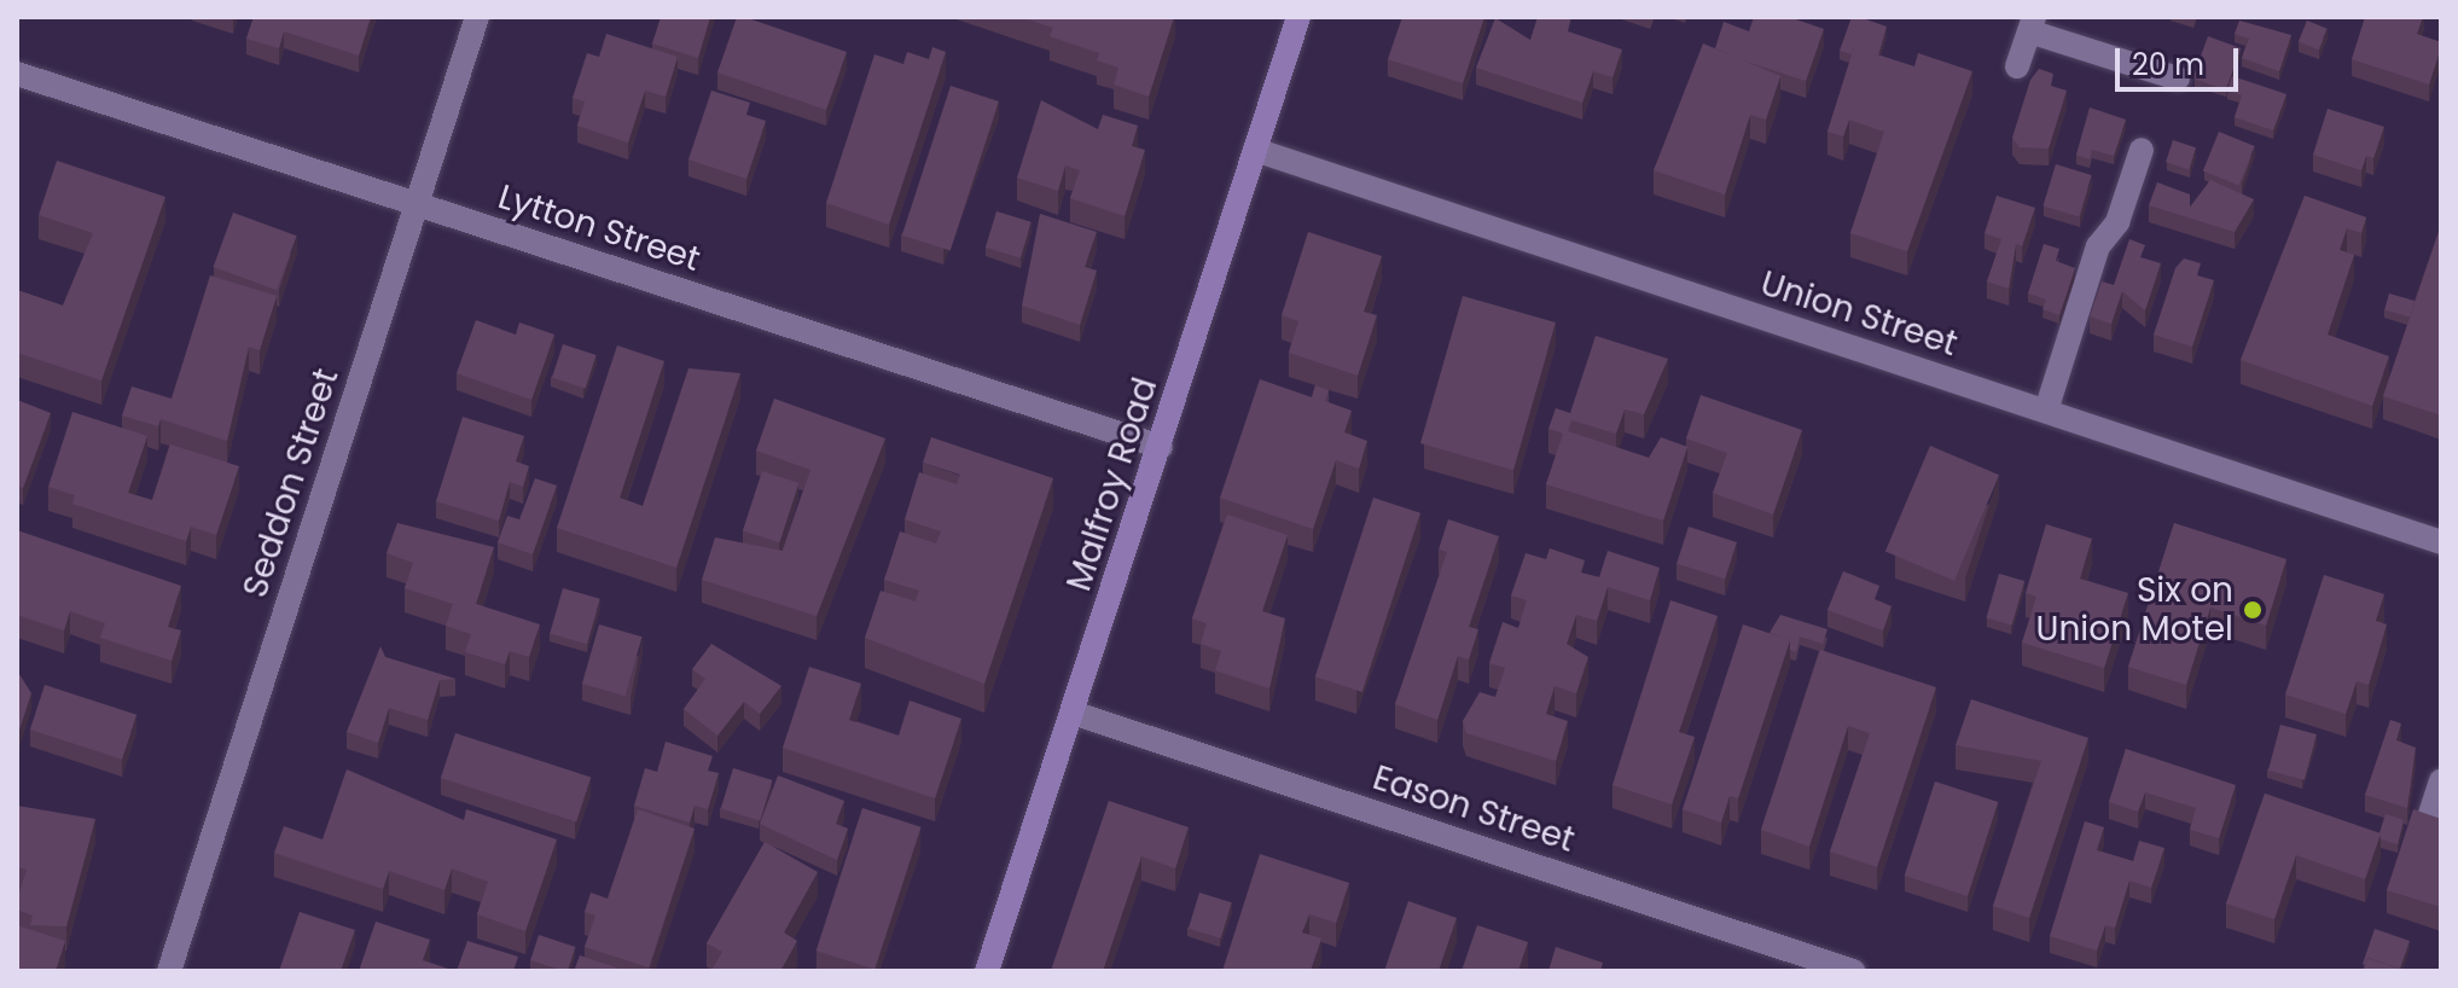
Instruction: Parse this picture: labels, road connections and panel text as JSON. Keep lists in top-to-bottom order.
{
  "streets": {
    "main road": ["Malfroy Road"],
    "street": [
      "Lytton Street",
      "Union Street",
      "Seddon Street",
      "Eason Street"
    ]
  },
  "crossings": [
    ["Lytton Street", "Seddon Street"],
    ["Lytton Street", "Malfroy Road"],
    ["Union Street", "Malfroy Road"],
    ["Malfroy Road", "Eason Street"]
  ],
  "places": ["Six on Union Motel"],
  "scale_bar": "20 m"
}
